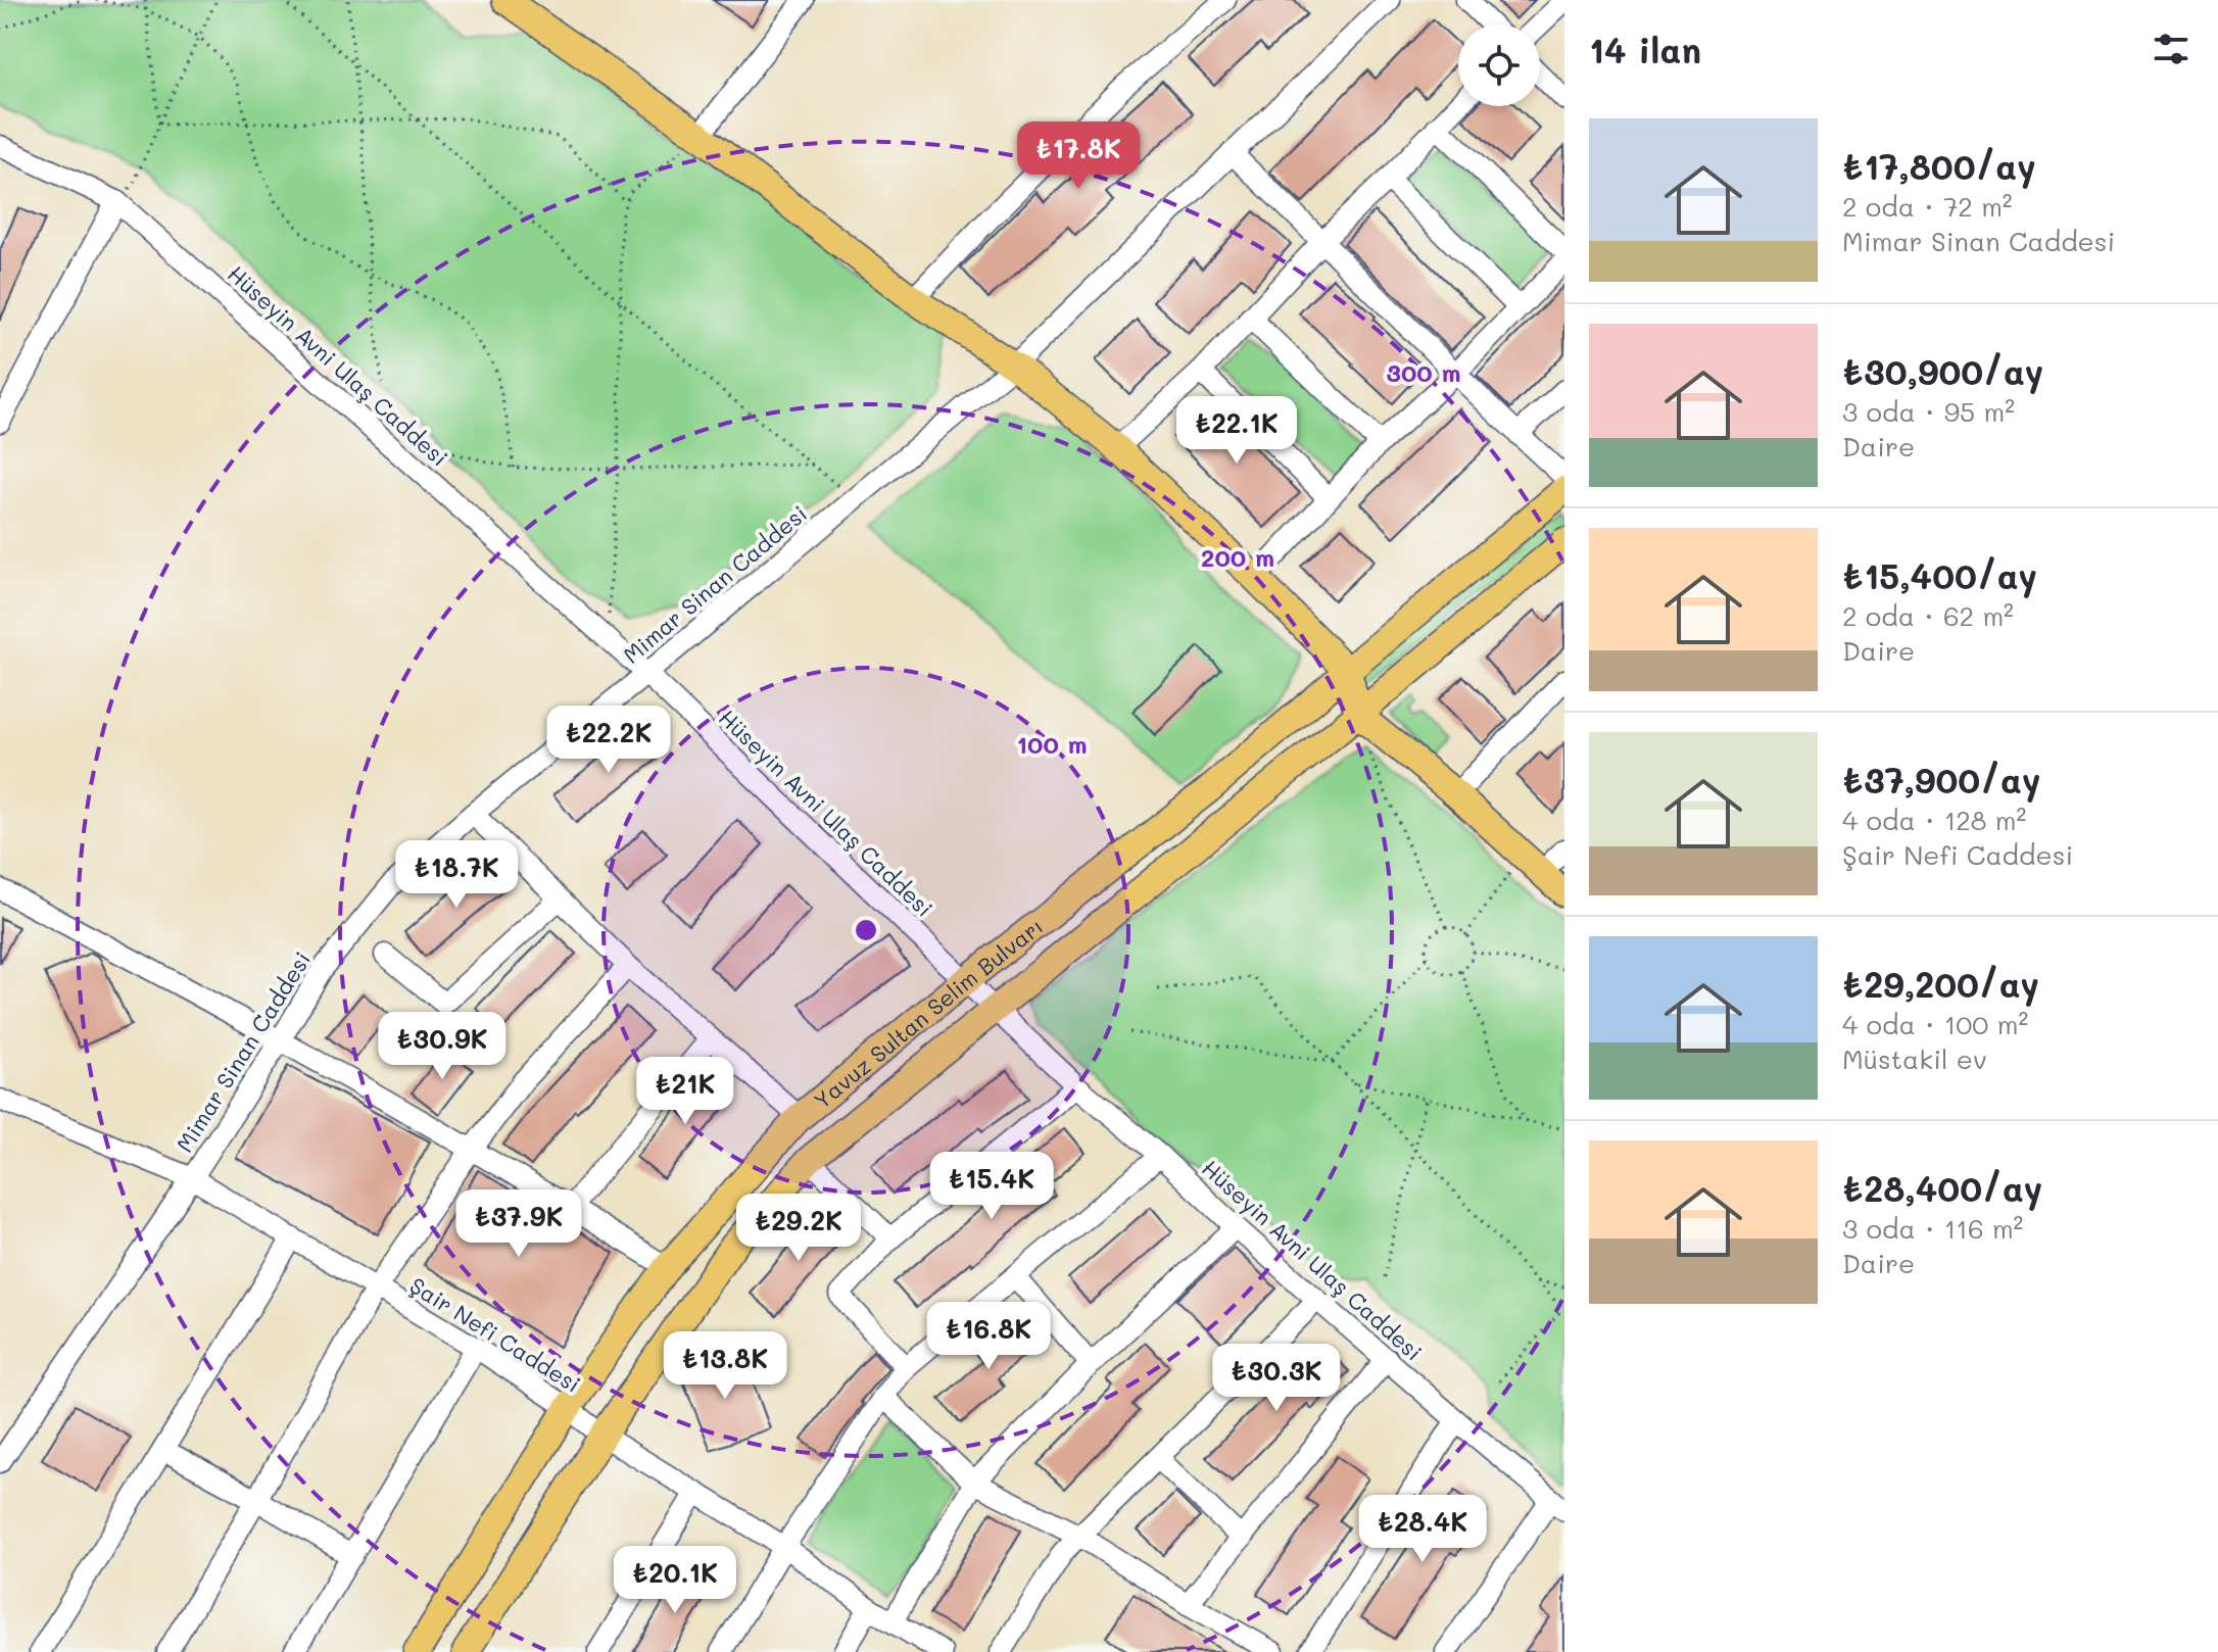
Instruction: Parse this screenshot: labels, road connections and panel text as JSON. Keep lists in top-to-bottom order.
{
  "streets": {
    "main road": ["Yavuz Sultan Selim Bulvarı"],
    "street": ["Hüseyin Avni Ulaş Caddesi", "Mimar Sinan Caddesi", "Şair Nefi Caddesi"]
  },
  "crossings": [
    ["Hüseyin Avni Ulaş Caddesi", "Mimar Sinan Caddesi"],
    ["Hüseyin Avni Ulaş Caddesi", "Yavuz Sultan Selim Bulvarı"],
    ["Mimar Sinan Caddesi", "Şair Nefi Caddesi"],
    ["Yavuz Sultan Selim Bulvarı", "Şair Nefi Caddesi"]
  ],
  "page": {
    "heading": "14 ilan",
    "list": [
      {
        "name": "₺17,800/ay",
        "note": "2 oda · 72 m² · Mimar Sinan Caddesi"
      },
      {
        "name": "₺30,900/ay",
        "note": "3 oda · 95 m² · Daire"
      },
      {
        "name": "₺15,400/ay",
        "note": "2 oda · 62 m² · Daire"
      },
      {
        "name": "₺37,900/ay",
        "note": "4 oda · 128 m² · Şair Nefi Caddesi"
      },
      {
        "name": "₺29,200/ay",
        "note": "4 oda · 100 m² · Müstakil ev"
      },
      {
        "name": "₺28,400/ay",
        "note": "3 oda · 116 m² · Daire"
      }
    ],
    "price": [
      "₺17.8K",
      "₺22.1K",
      "₺22.2K",
      "₺18.7K",
      "₺30.9K",
      "₺21K",
      "₺15.4K",
      "₺37.9K",
      "₺29.2K",
      "₺16.8K",
      "₺13.8K",
      "₺30.3K",
      "₺28.4K",
      "₺20.1K"
    ]
  },
  "rings": ["300 m", "200 m", "100 m"]
}
